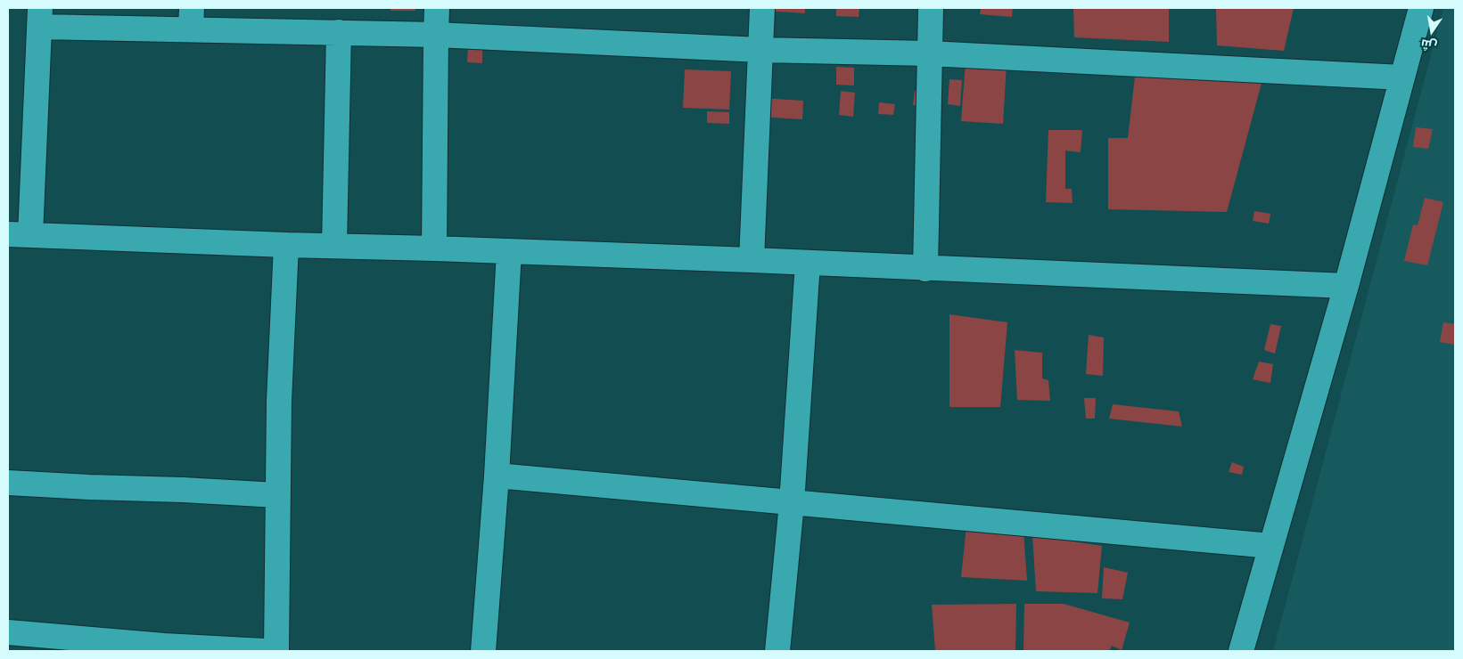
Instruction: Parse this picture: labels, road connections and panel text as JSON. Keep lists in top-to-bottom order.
{
  "north": "bottom"
}
